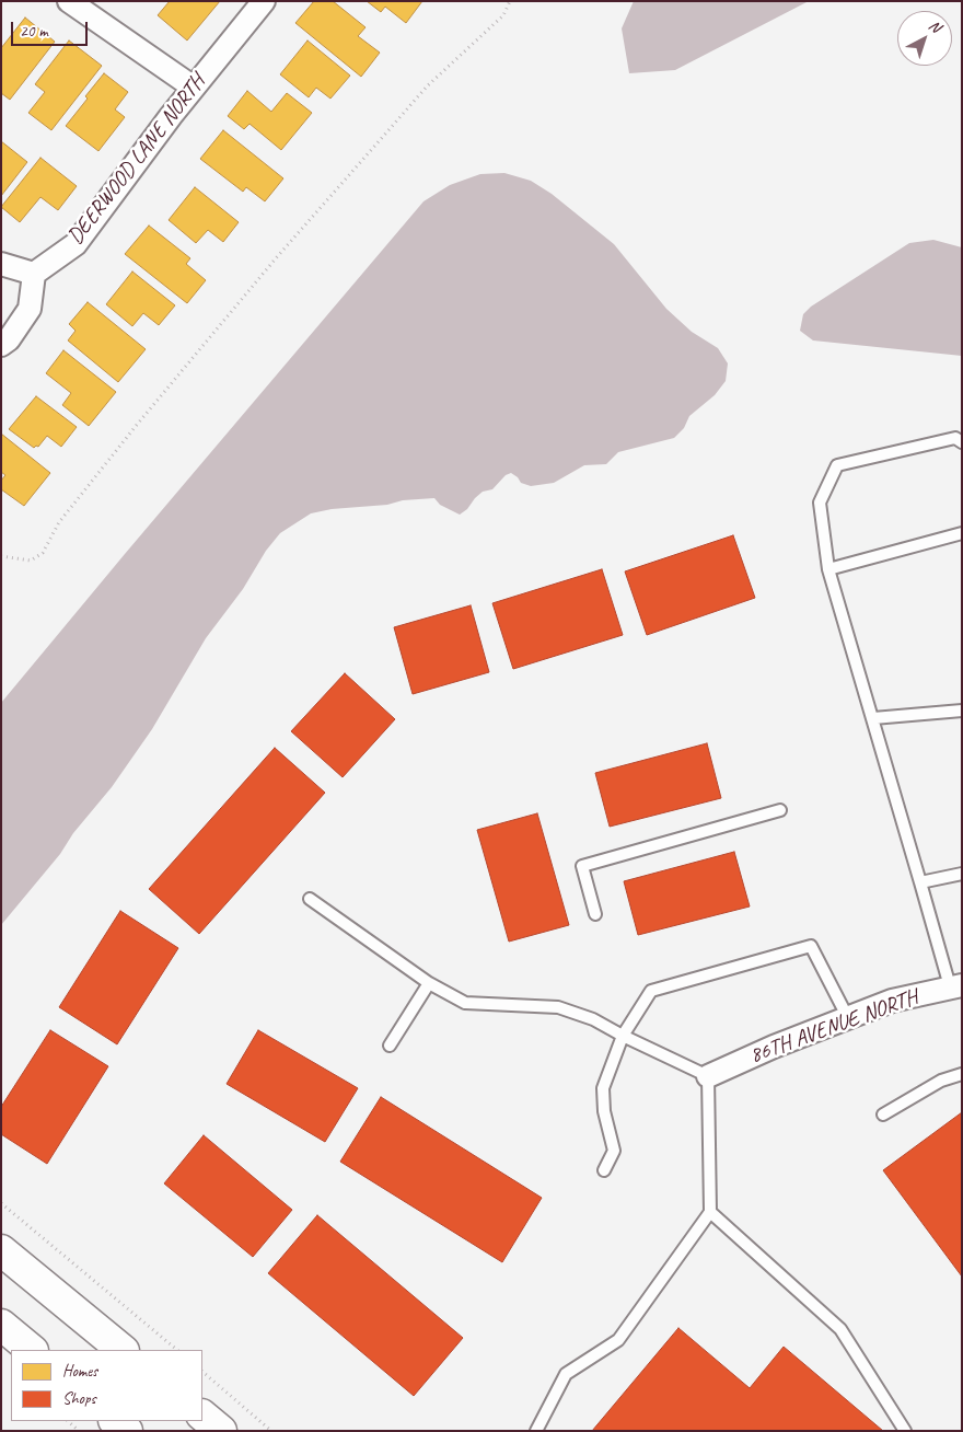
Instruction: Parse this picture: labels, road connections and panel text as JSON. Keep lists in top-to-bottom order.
{
  "streets": {
    "street": ["DEERWOOD LANE NORTH", "86TH AVENUE NORTH"]
  },
  "legend": ["Homes", "Shops"],
  "scale_bar": "20 m",
  "north": "top right"
}
